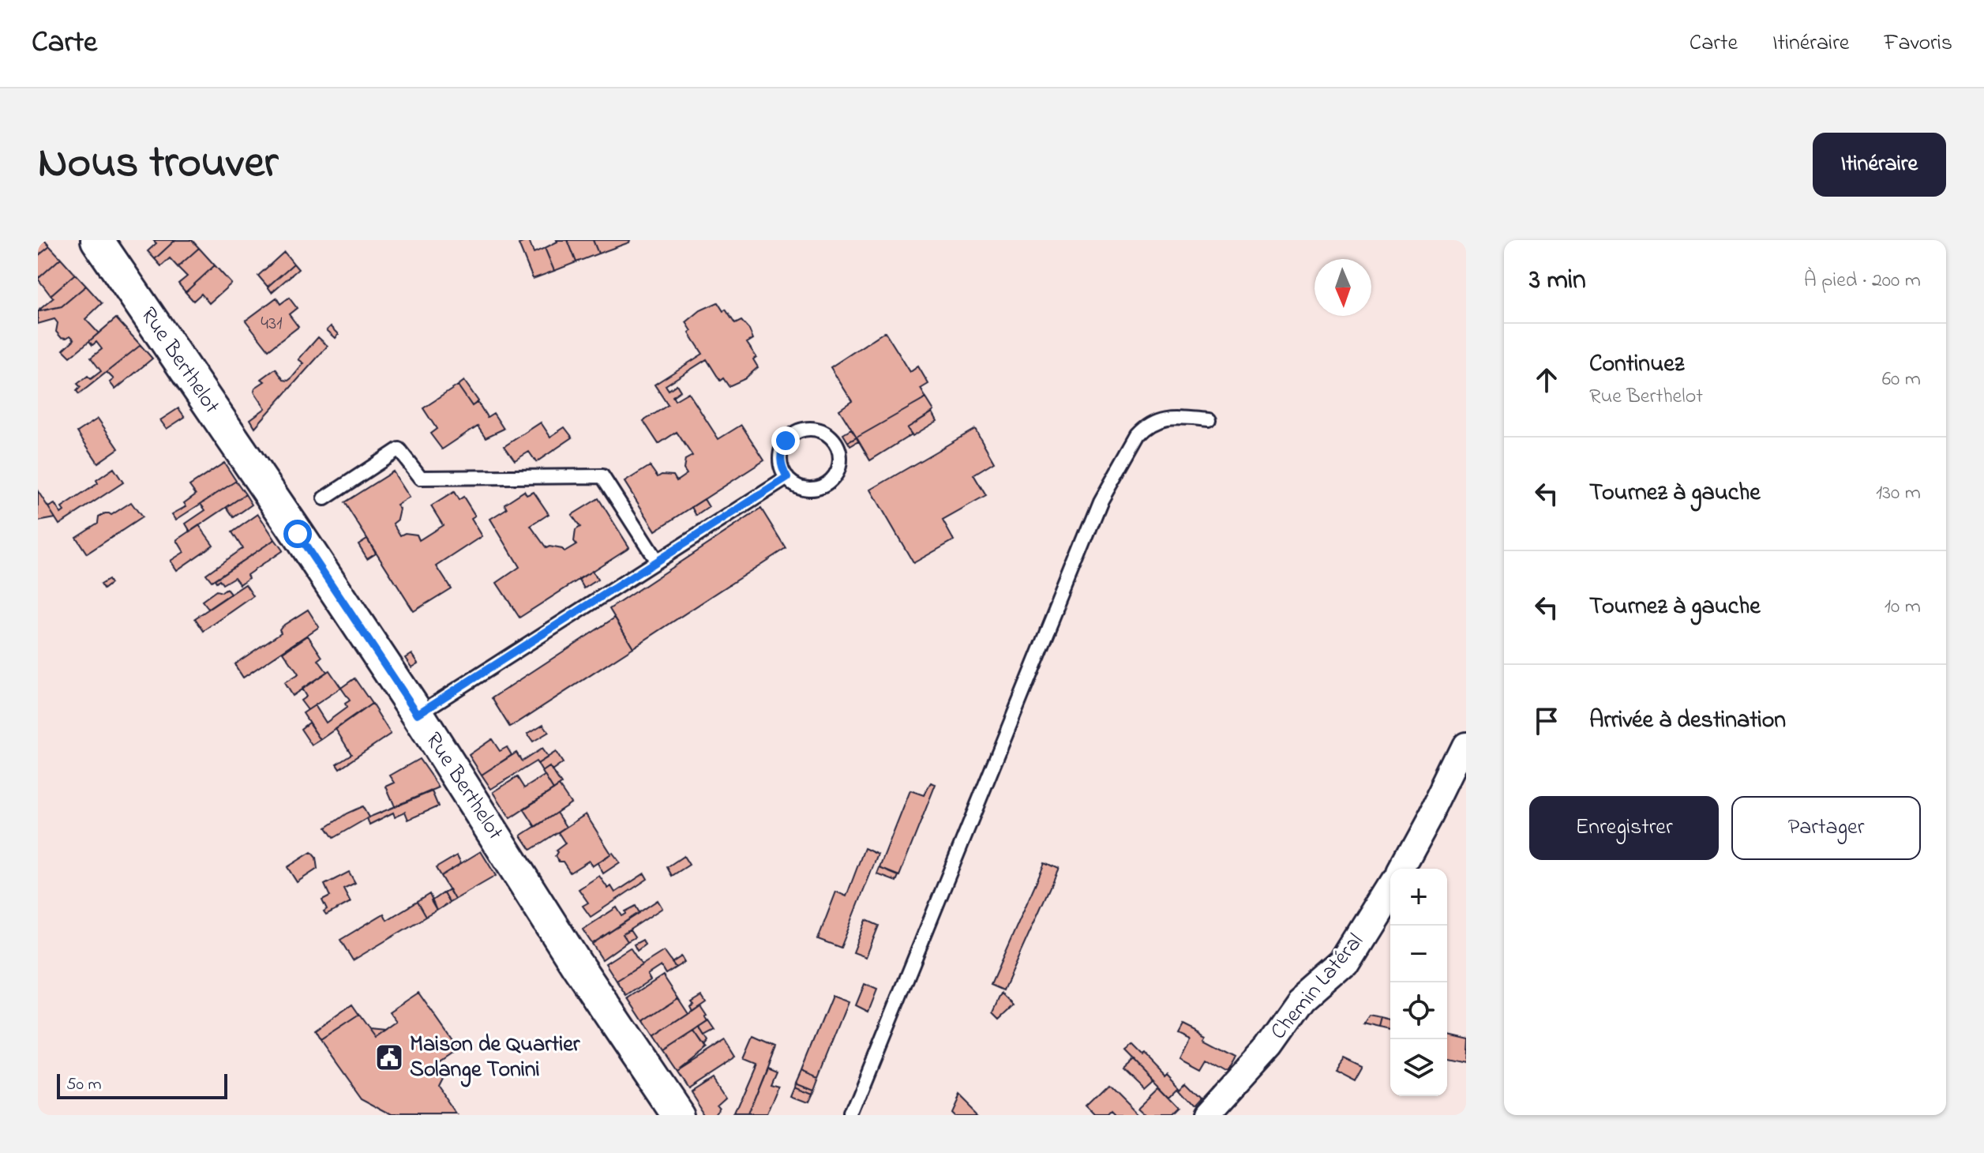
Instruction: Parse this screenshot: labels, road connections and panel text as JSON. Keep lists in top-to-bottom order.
{
  "streets": {
    "street": ["Rue Berthelot", "Chemin Latéral"]
  },
  "places": {
    "public building": ["Maison de Quartier Solange Tonini"]
  },
  "house_numbers": ["431"],
  "scale_bar": "50 m",
  "north": "bottom",
  "page": {
    "header": "Carte",
    "nav": ["Carte", "Itinéraire", "Favoris"],
    "title": "Nous trouver",
    "buttons": [
      "Itinéraire",
      ["Enregistrer", "Partager"]
    ],
    "heading": ["3 min", "À pied · 200 m"],
    "list": [
      ["Continuez", "Rue Berthelot", "60 m"],
      ["Tournez à gauche", "130 m"],
      ["Tournez à gauche", "10 m"],
      "Arrivée à destination"
    ],
    "map_buttons": ["+", "−"],
    "scale": "50 m"
  }
}
